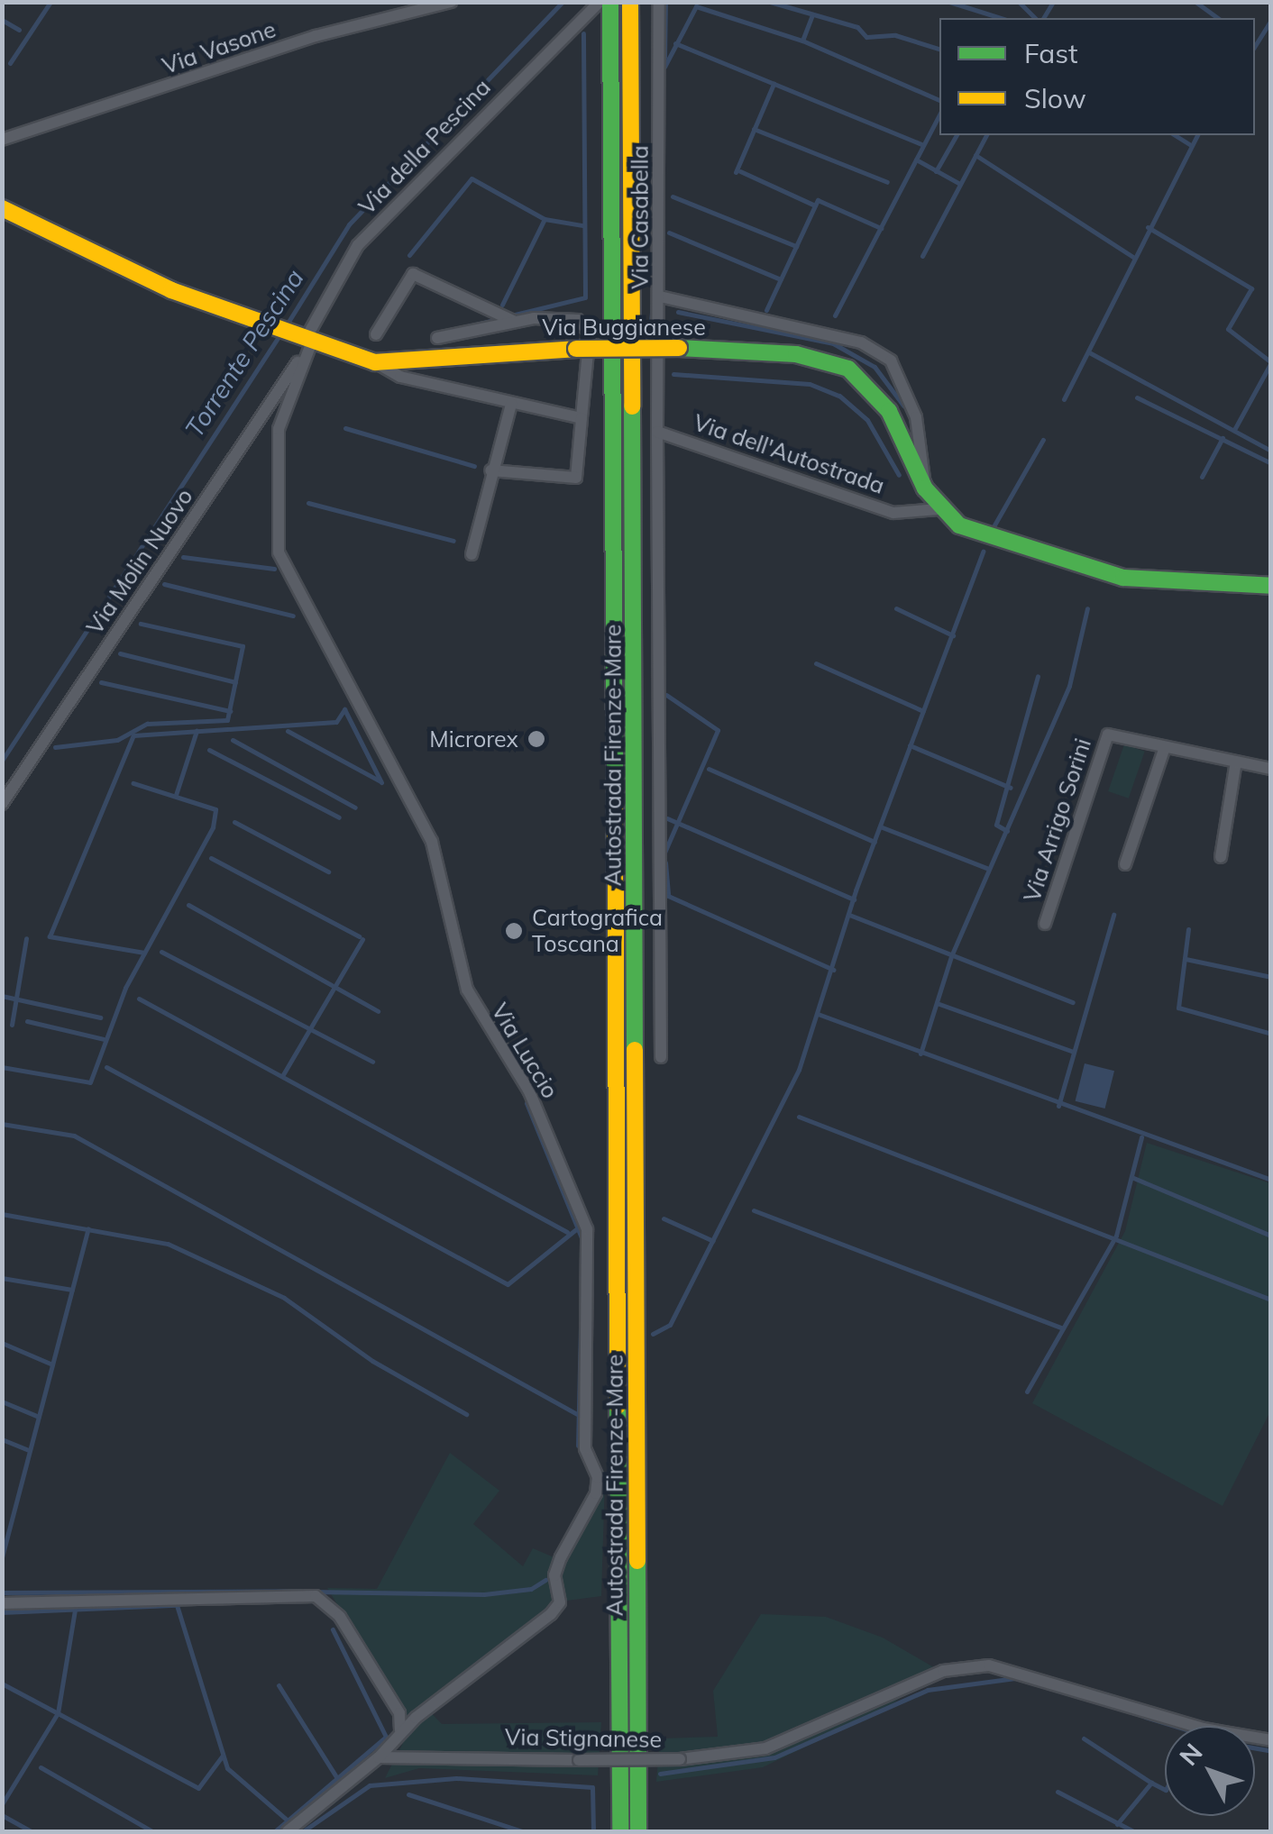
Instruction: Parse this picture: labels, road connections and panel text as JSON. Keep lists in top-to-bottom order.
{
  "streets": {
    "main road": ["Via Buggianese", "Autostrada Firenze-Mare"],
    "street": [
      "Via Vasone",
      "Via della Pescina",
      "Via Casabella",
      "Via dell'Autostrada",
      "Via Molin Nuovo",
      "Via Arrigo Sorini",
      "Via Luccio",
      "Via Stignanese"
    ]
  },
  "crossings": [
    ["Via della Pescina", "Via Buggianese"],
    ["Via della Pescina", "Via Molin Nuovo"],
    ["Via della Pescina", "Via Luccio"],
    ["Via Casabella", "Via Buggianese"],
    ["Via Casabella", "Via dell'Autostrada"],
    ["Via Buggianese", "Via dell'Autostrada"],
    ["Via Buggianese", "Via Molin Nuovo"],
    ["Via Buggianese", "Via Luccio"],
    ["Via Molin Nuovo", "Via Luccio"]
  ],
  "water": ["Torrente Pescina"],
  "places": ["Microrex", "Cartografica Toscana"],
  "legend": ["Fast", "Slow"],
  "north": "top left"
}
